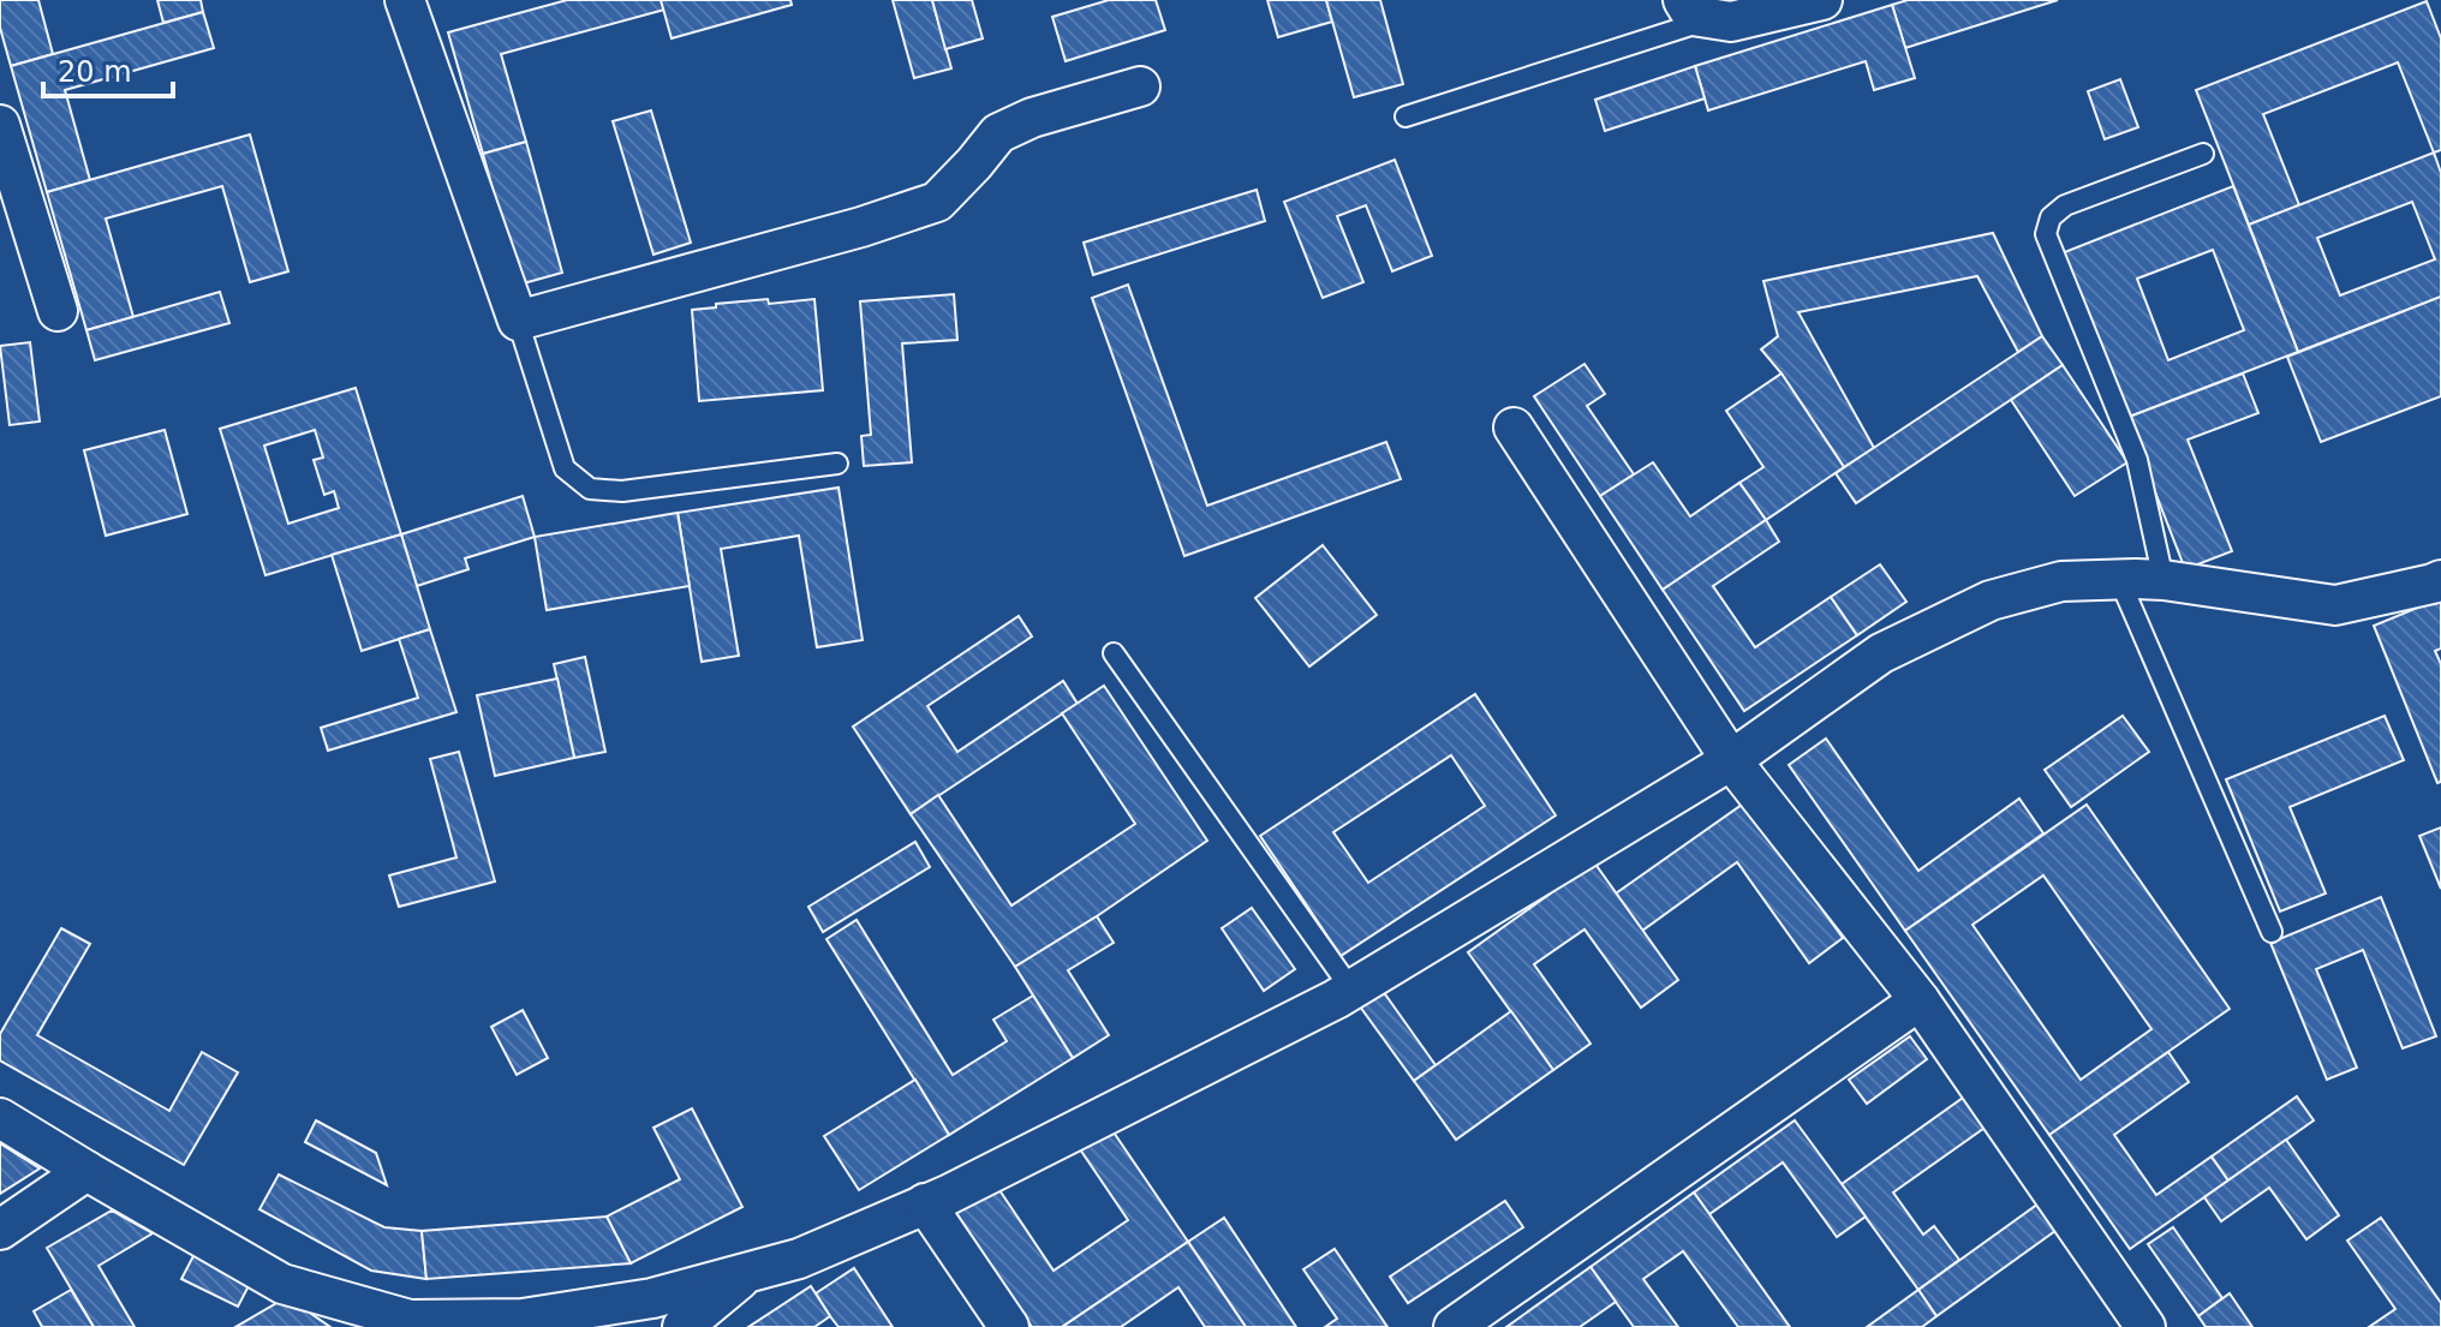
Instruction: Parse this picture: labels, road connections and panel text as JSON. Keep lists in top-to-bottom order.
{
  "scale_bar": "20 m"
}
